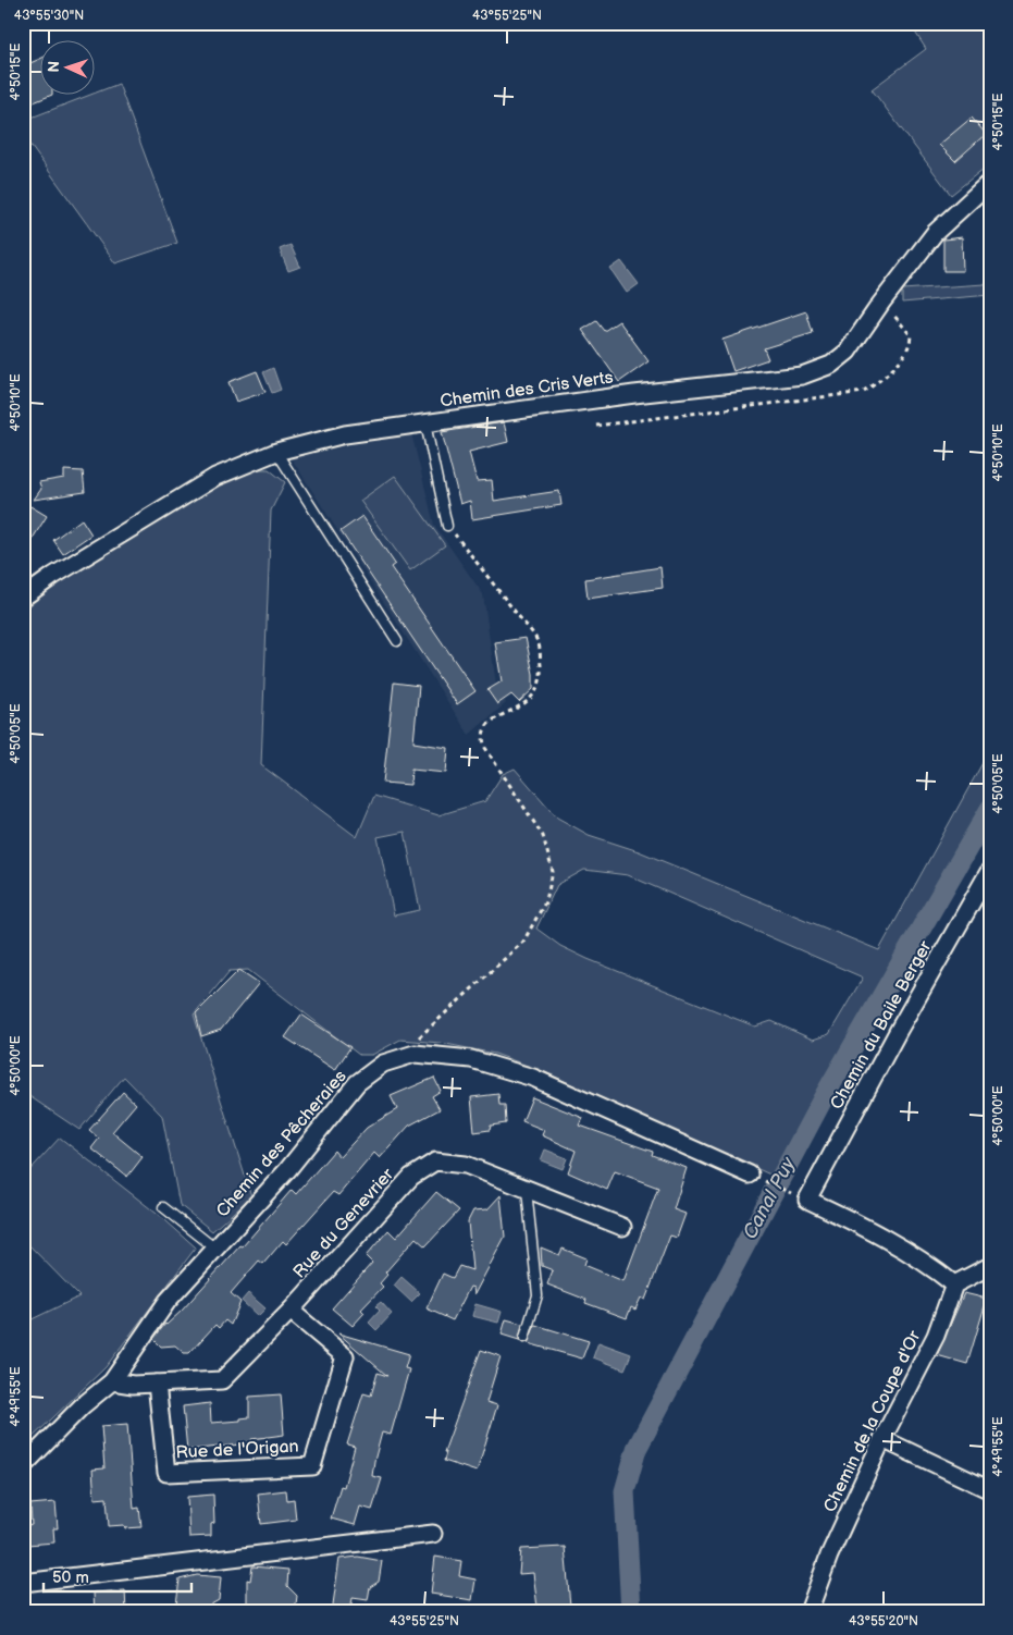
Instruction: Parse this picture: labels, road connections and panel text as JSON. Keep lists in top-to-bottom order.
{
  "streets": {
    "street": [
      "Chemin des Cris Verts",
      "Chemin du Baile Berger",
      "Chemin des Pêcheraies",
      "Rue du Genevrier",
      "Chemin de la Coupe d'Or",
      "Rue de l'Origan"
    ]
  },
  "crossings": [
    ["Chemin du Baile Berger", "Chemin de la Coupe d'Or"],
    ["Chemin des Pêcheraies", "Rue du Genevrier"],
    ["Rue du Genevrier", "Rue de l'Origan"]
  ],
  "water": ["Canal Puy"],
  "scale_bar": "50 m",
  "north": "left",
  "coordinates": [
    "43°55'30\"N",
    "43°55'25\"N",
    "4°50'15\"E",
    "4°50'10\"E",
    "4°50'05\"E",
    "4°50'00\"E",
    "4°49'55\"E",
    "43°55'20\"N"
  ]
}
